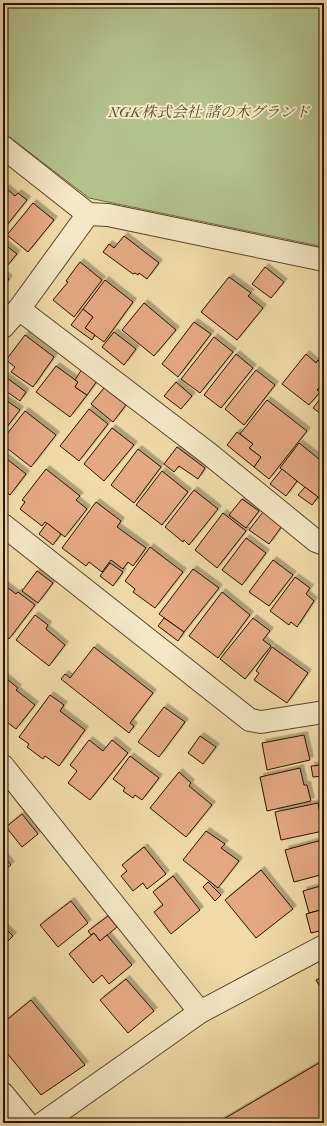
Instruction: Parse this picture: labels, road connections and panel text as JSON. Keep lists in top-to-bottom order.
{
  "parks": ["NGK株式会社 諸の木グランド"]
}
